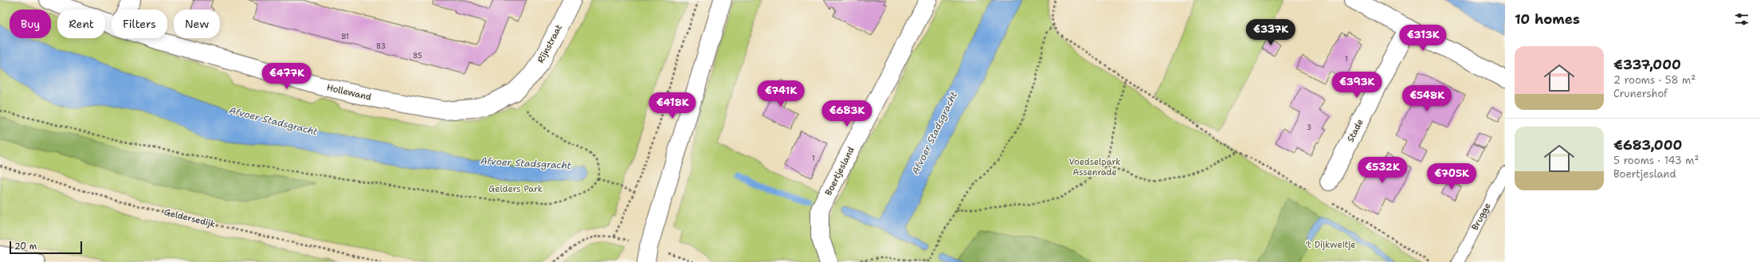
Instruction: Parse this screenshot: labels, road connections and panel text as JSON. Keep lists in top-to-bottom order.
{
  "streets": {
    "street": [
      "Rijnstraat",
      "Hollewand",
      "Stade",
      "Boertjesland"
    ],
    "lane": ["Brugge"],
    "path": ["Geldersedijk"]
  },
  "crossings": [
    ["Rijnstraat", "Hollewand"]
  ],
  "water": ["Afvoer Stadsgracht"],
  "parks": ["Voedselpark Assenrade", "Gelders Park", "'t Dijkweitje"],
  "house_numbers": [
    "81",
    "83",
    "85",
    "1",
    "3",
    "1"
  ],
  "scale_bar": "20 m",
  "page": {
    "heading": "10 homes",
    "chip": [
      "Buy",
      "Rent",
      "Filters",
      "New"
    ],
    "price": [
      "€337K",
      "€313K",
      "€477K",
      "€393K",
      "€741K",
      "€548K",
      "€418K",
      "€683K",
      "€532K",
      "€705K"
    ],
    "list": [
      {
        "name": "€337,000",
        "note": "2 rooms · 58 m² · Crunershof"
      },
      {
        "name": "€683,000",
        "note": "5 rooms · 143 m² · Boertjesland"
      }
    ],
    "scale": "20 m"
  }
}
